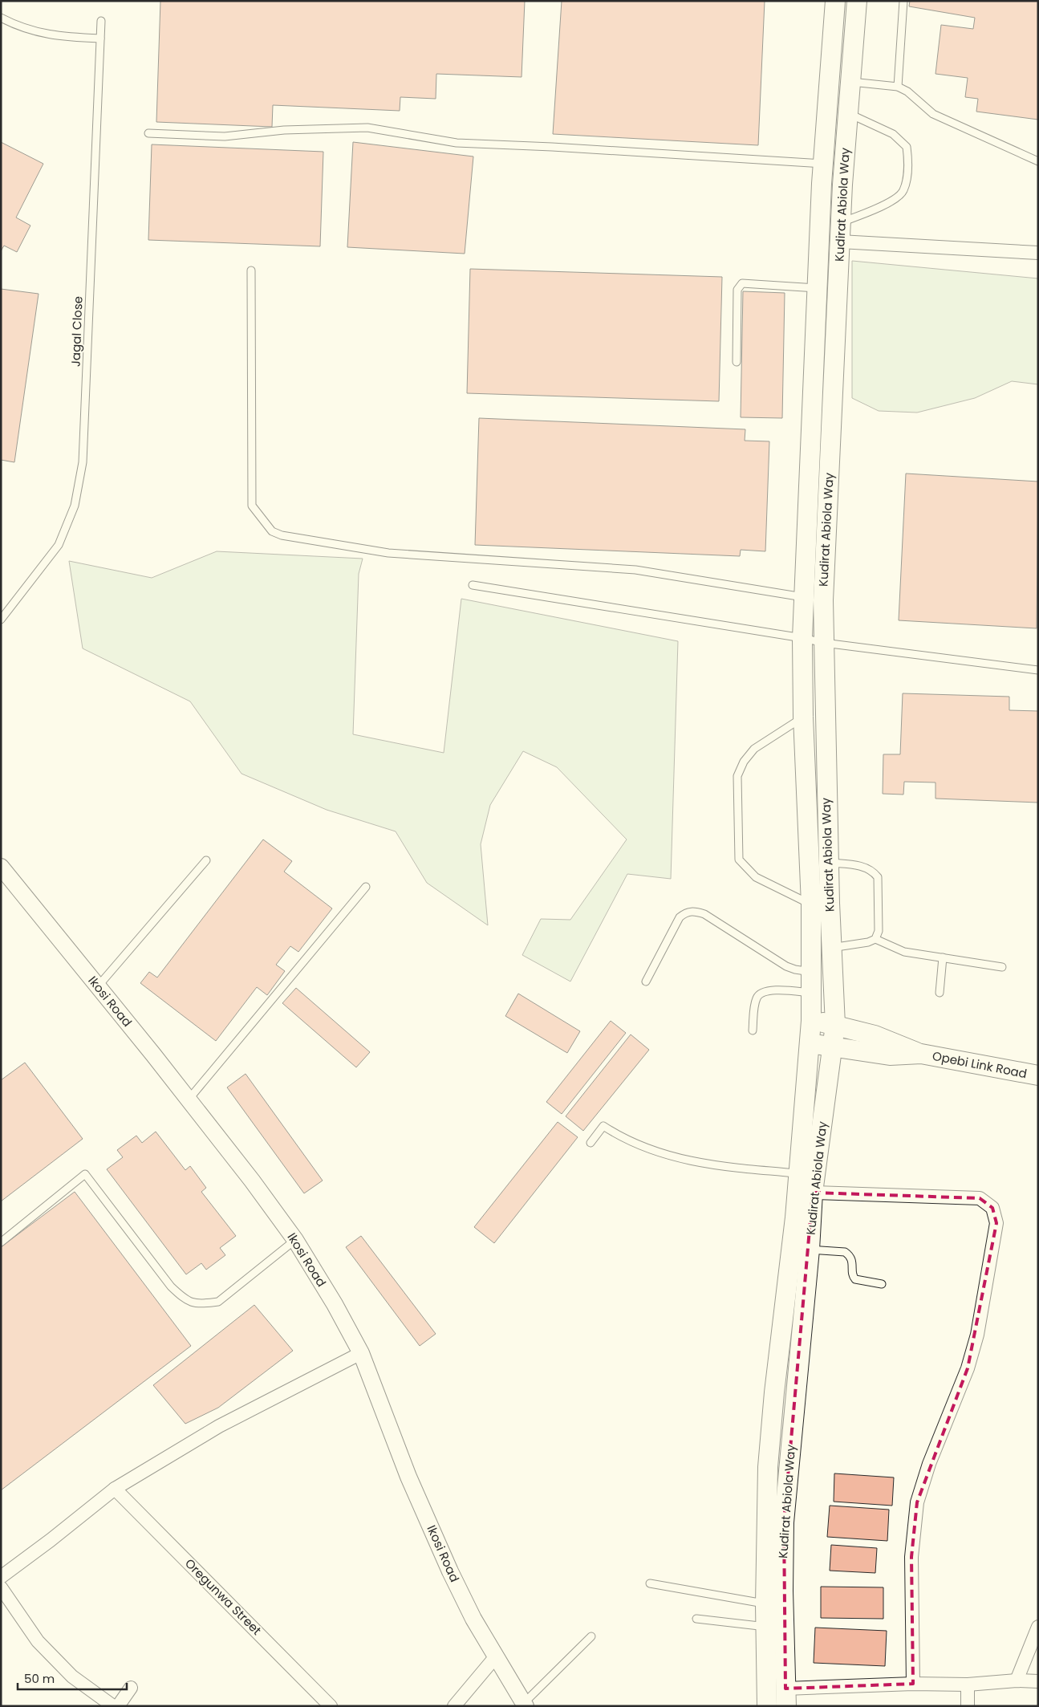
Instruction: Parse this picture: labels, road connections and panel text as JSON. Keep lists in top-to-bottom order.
{
  "streets": {
    "main road": ["Kudirat Abiola Way", "Opebi Link Road"],
    "street": ["Ikosi Road", "Oregunwa Street"],
    "lane": ["Jagal Close"]
  },
  "crossings": [
    ["Kudirat Abiola Way", "Opebi Link Road"]
  ],
  "scale_bar": "50 m"
}
